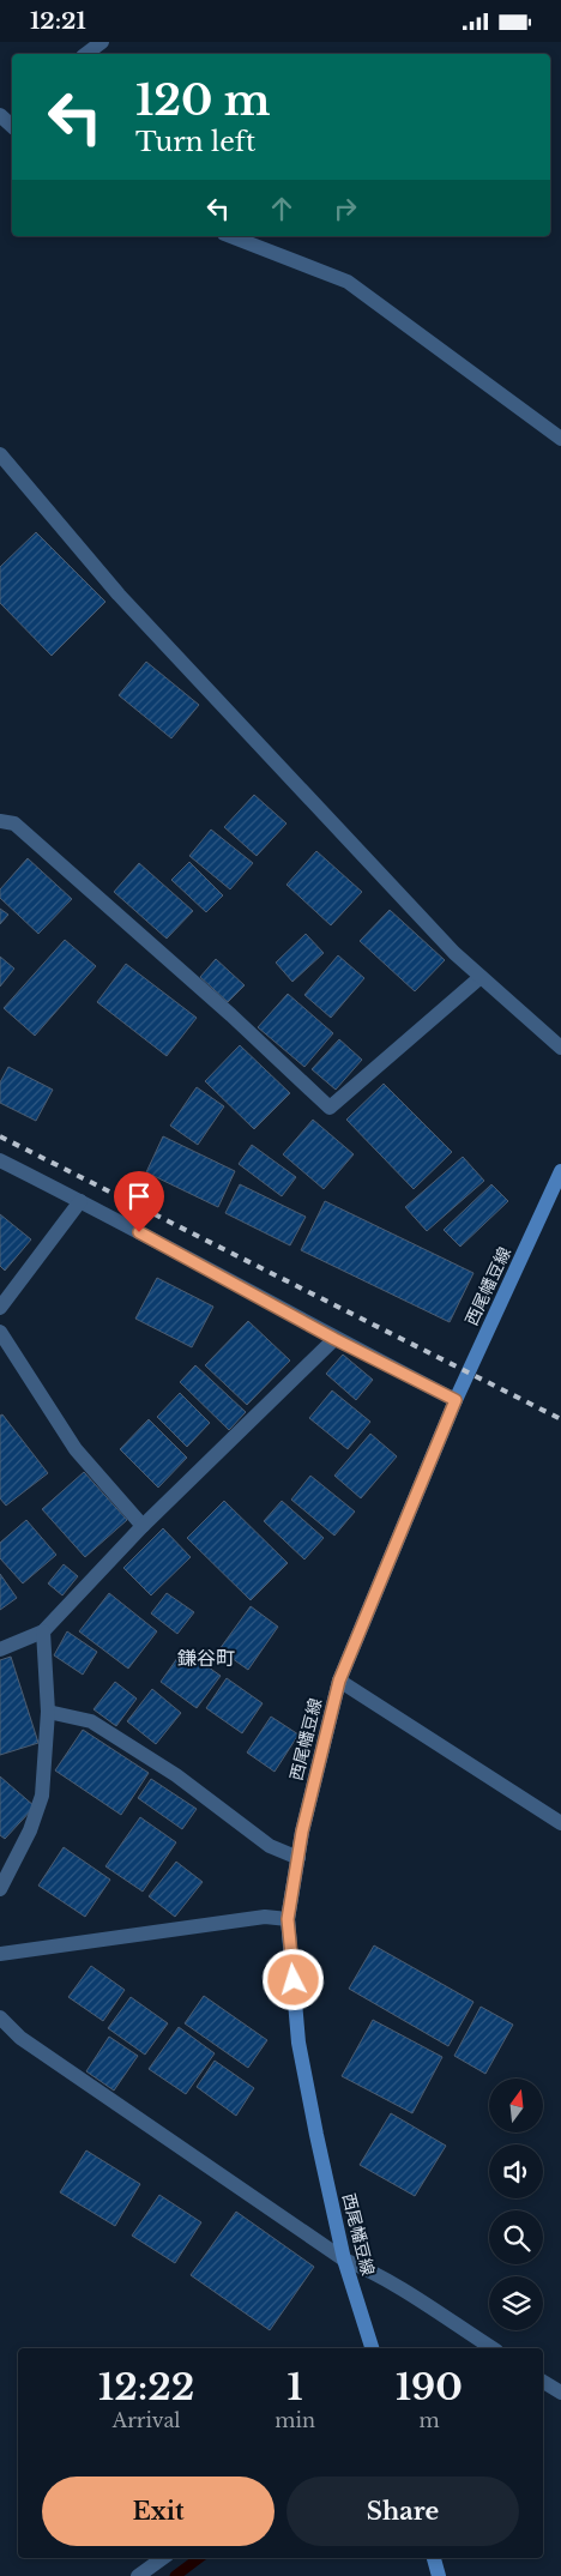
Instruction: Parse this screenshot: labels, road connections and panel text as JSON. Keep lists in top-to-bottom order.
{
  "streets": {
    "main road": ["西尾幡豆線"]
  },
  "districts": ["鎌谷町"],
  "north": "top",
  "page": {
    "status": "12:21",
    "turn": ["120 m", "Turn left"],
    "eta": [
      "12:22",
      "Arrival",
      "1",
      "min",
      "190",
      "m"
    ],
    "buttons": ["Exit", "Share"]
  }
}
